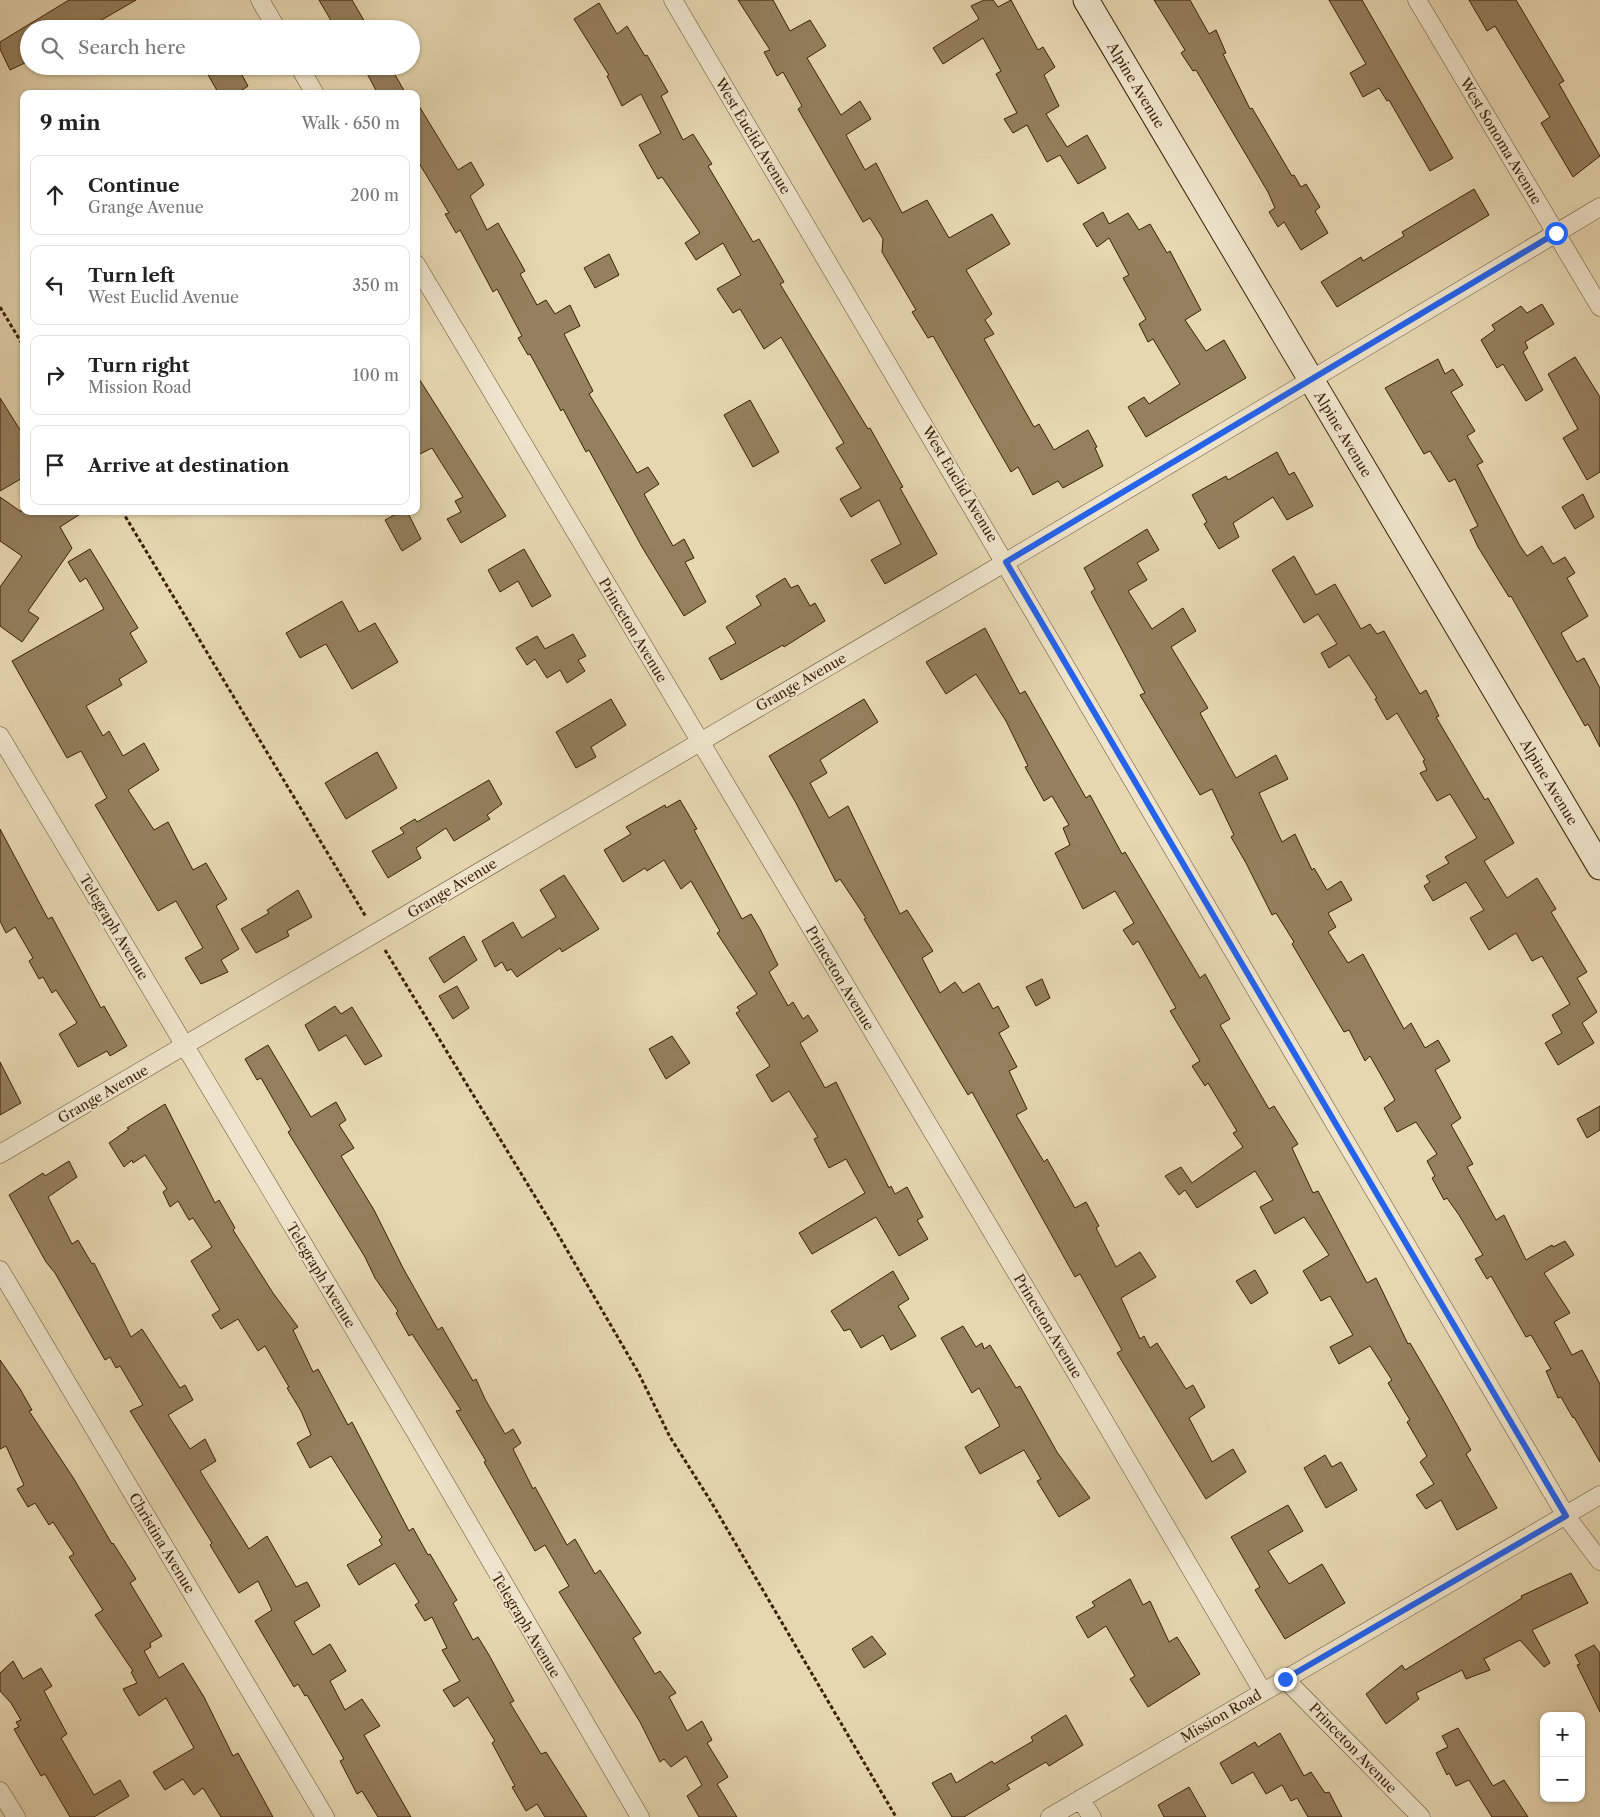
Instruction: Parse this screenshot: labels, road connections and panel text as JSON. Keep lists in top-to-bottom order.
{
  "streets": {
    "street": [
      "Alpine Avenue",
      "West Euclid Avenue",
      "West Sonoma Avenue",
      "Princeton Avenue",
      "Grange Avenue",
      "Telegraph Avenue",
      "Christina Avenue",
      "Mission Road"
    ]
  },
  "crossings": [
    ["Alpine Avenue", "Grange Avenue"],
    ["West Euclid Avenue", "Grange Avenue"],
    ["West Euclid Avenue", "Mission Road"],
    ["West Sonoma Avenue", "Grange Avenue"],
    ["Princeton Avenue", "Grange Avenue"],
    ["Princeton Avenue", "Mission Road"],
    ["Grange Avenue", "Telegraph Avenue"]
  ],
  "page": {
    "search": "Search here",
    "heading": ["9 min", "Walk · 650 m"],
    "list": [
      ["Continue", "Grange Avenue", "200 m"],
      ["Turn left", "West Euclid Avenue", "350 m"],
      ["Turn right", "Mission Road", "100 m"],
      "Arrive at destination"
    ],
    "map_buttons": ["+", "−"]
  }
}
